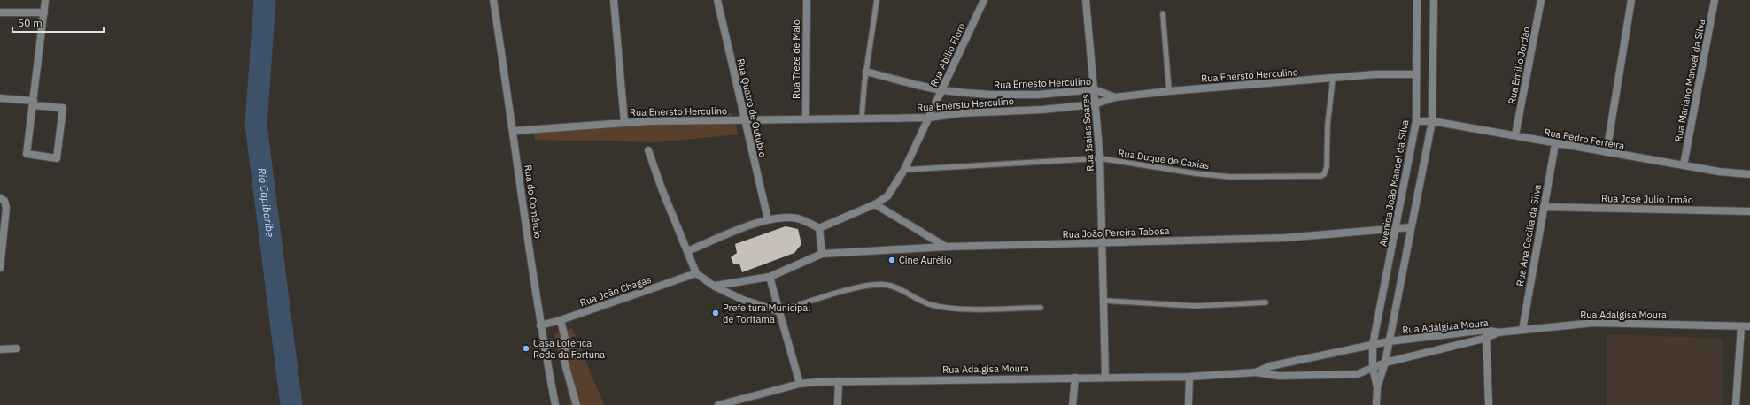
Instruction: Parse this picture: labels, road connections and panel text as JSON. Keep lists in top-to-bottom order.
{
  "streets": {
    "street": [
      "Rua Abílio Floro",
      "Rua Treze de Maio",
      "Rua Emilio Jordão",
      "Rua Enersto Herculino",
      "Rua Mariano Manoel da Silva",
      "Rua Ernesto Herculino",
      "Rua Quatro de Outubro",
      "Rua Isaias Soares",
      "Rua Pedro Ferreira",
      "Avenida João Manoel da Silva",
      "Rua José Julio Irmão",
      "Rua do Comércio",
      "Rua João Pereira Tabosa",
      "Rua Ana Cecilia da Silva",
      "Rua João Chagas",
      "Rua Adalgisa Moura",
      "Rua Adalgiza Moura"
    ],
    "lane": ["Rua Duque de Caxias"]
  },
  "crossings": [
    ["Rua Abílio Floro", "Rua Enersto Herculino"],
    ["Rua Abílio Floro", "Rua Ernesto Herculino"],
    ["Rua Abílio Floro", "Rua Duque de Caxias"],
    ["Rua Treze de Maio", "Rua Enersto Herculino"],
    ["Rua Emilio Jordão", "Rua Pedro Ferreira"],
    ["Rua Enersto Herculino", "Rua Ernesto Herculino"],
    ["Rua Enersto Herculino", "Rua Quatro de Outubro"],
    ["Rua Enersto Herculino", "Rua Isaias Soares"],
    ["Rua Enersto Herculino", "Rua Duque de Caxias"],
    ["Rua Enersto Herculino", "Avenida João Manoel da Silva"],
    ["Rua Enersto Herculino", "Rua do Comércio"],
    ["Rua Mariano Manoel da Silva", "Rua Pedro Ferreira"],
    ["Rua Ernesto Herculino", "Rua Isaias Soares"],
    ["Rua Isaias Soares", "Rua Duque de Caxias"],
    ["Rua Isaias Soares", "Rua João Pereira Tabosa"],
    ["Rua Isaias Soares", "Rua Adalgisa Moura"],
    ["Rua Pedro Ferreira", "Avenida João Manoel da Silva"],
    ["Rua Pedro Ferreira", "Rua Ana Cecilia da Silva"],
    ["Avenida João Manoel da Silva", "Rua João Pereira Tabosa"],
    ["Avenida João Manoel da Silva", "Rua Adalgiza Moura"],
    ["Rua José Julio Irmão", "Rua Ana Cecilia da Silva"],
    ["Rua do Comércio", "Rua João Chagas"],
    ["Rua Ana Cecilia da Silva", "Rua Adalgisa Moura"],
    ["Rua Adalgisa Moura", "Rua Adalgiza Moura"]
  ],
  "water": ["Rio Capibaribe"],
  "places": ["Cine Aurélio", "Prefeitura Municipal de Toritama", "Casa Lotérica Roda da Fortuna"],
  "scale_bar": "50 m"
}
